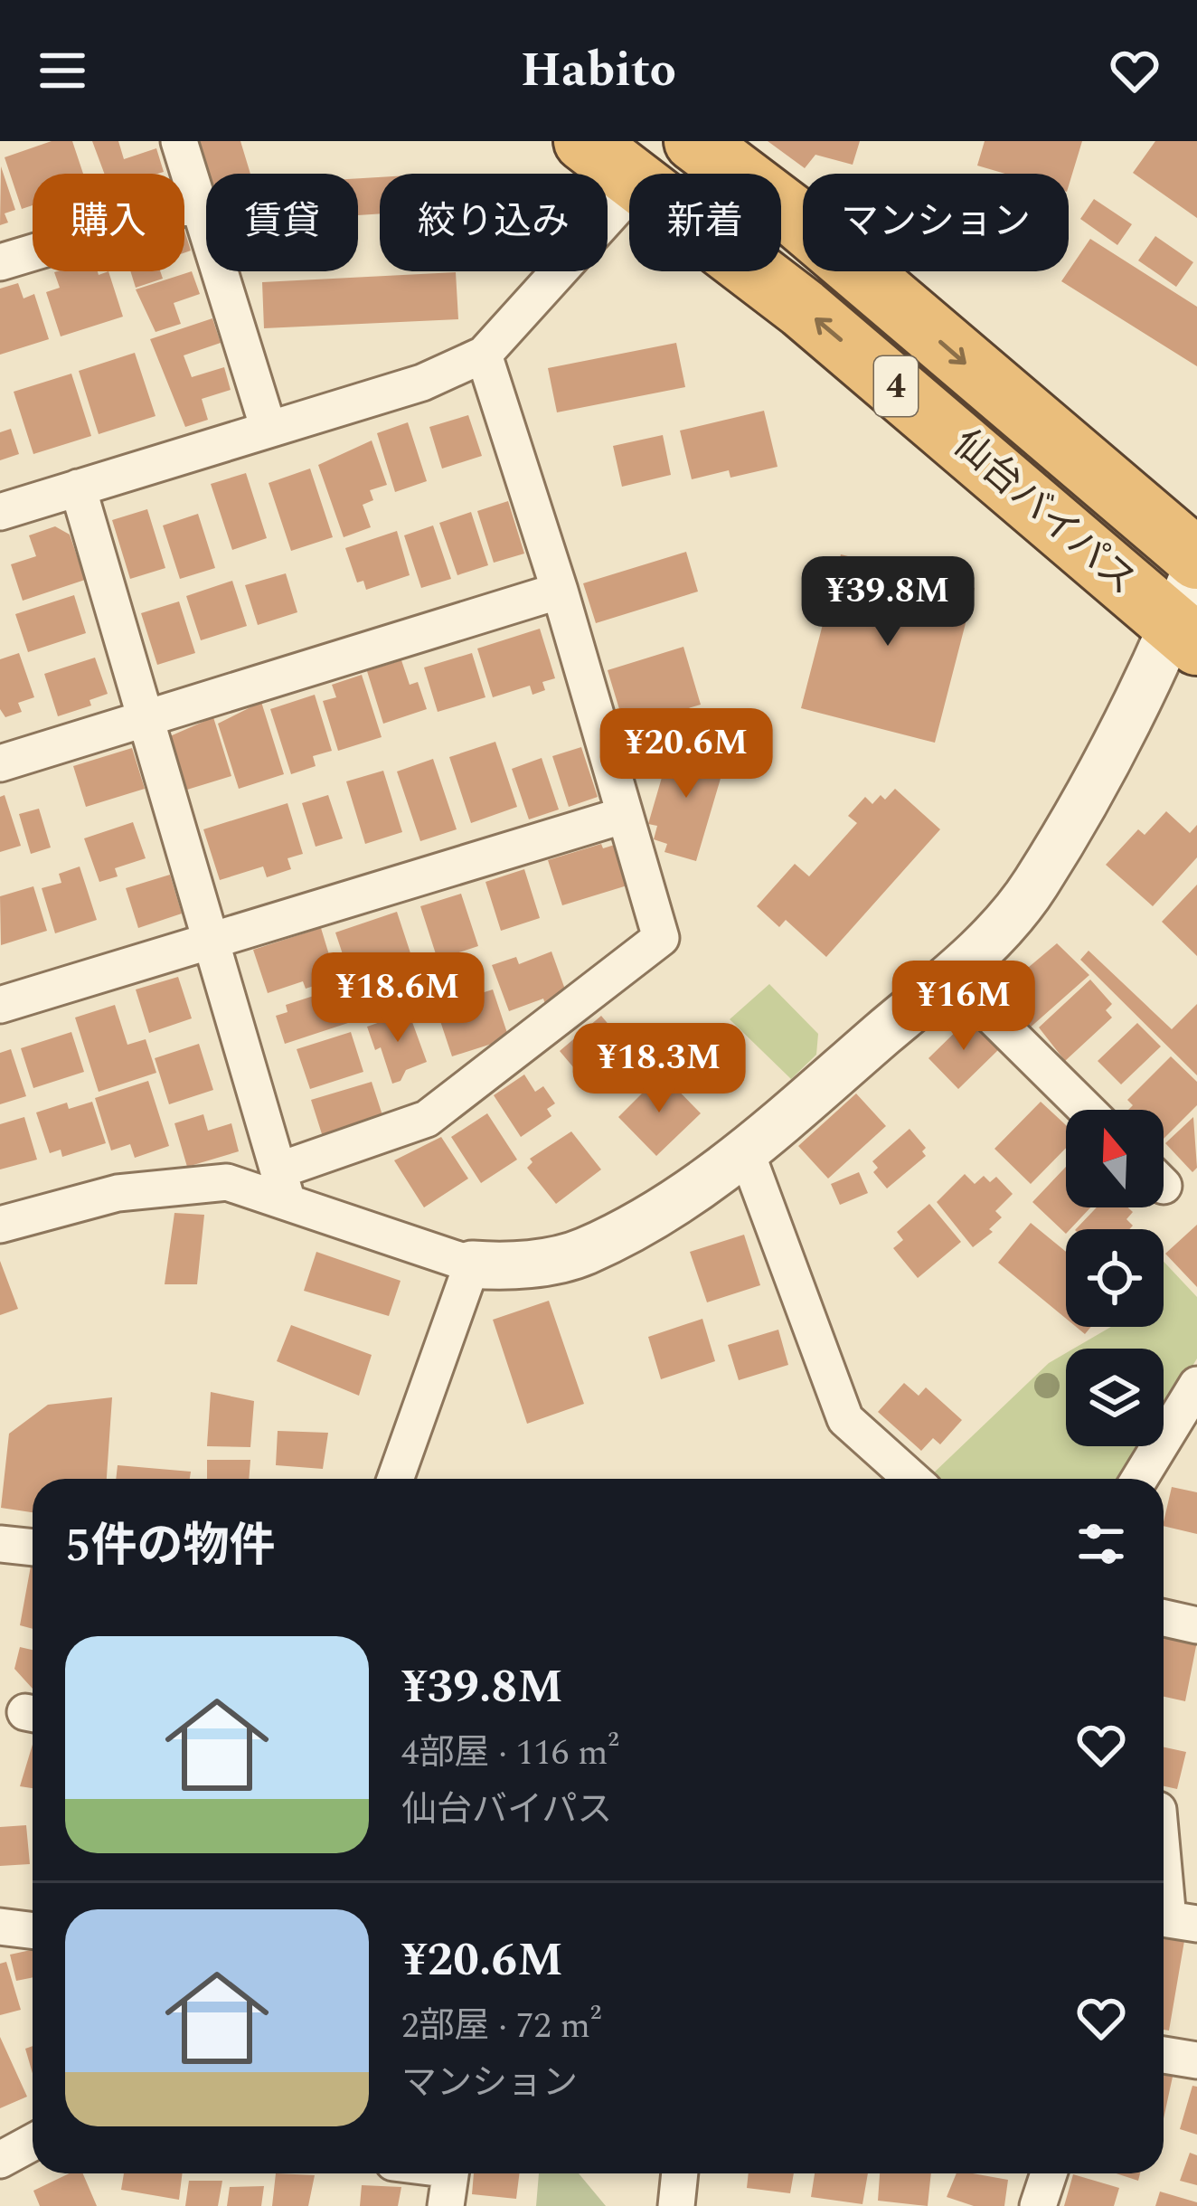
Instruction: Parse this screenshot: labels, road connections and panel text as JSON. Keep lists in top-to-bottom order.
{
  "streets": {
    "highway": ["4", "仙台バイパス"]
  },
  "north": "top",
  "page": {
    "header": "Habito",
    "chip": [
      "購入",
      "賃貸",
      "絞り込み",
      "新着",
      "マンション"
    ],
    "price": [
      "¥39.8M",
      "¥20.6M",
      "¥18.6M",
      "¥16M",
      "¥18.3M"
    ],
    "heading": "5件の物件",
    "list": [
      {
        "name": "¥39.8M",
        "note": "4部屋 · 116 m² · 仙台バイパス"
      },
      {
        "name": "¥20.6M",
        "note": "2部屋 · 72 m² · マンション"
      }
    ]
  }
}
